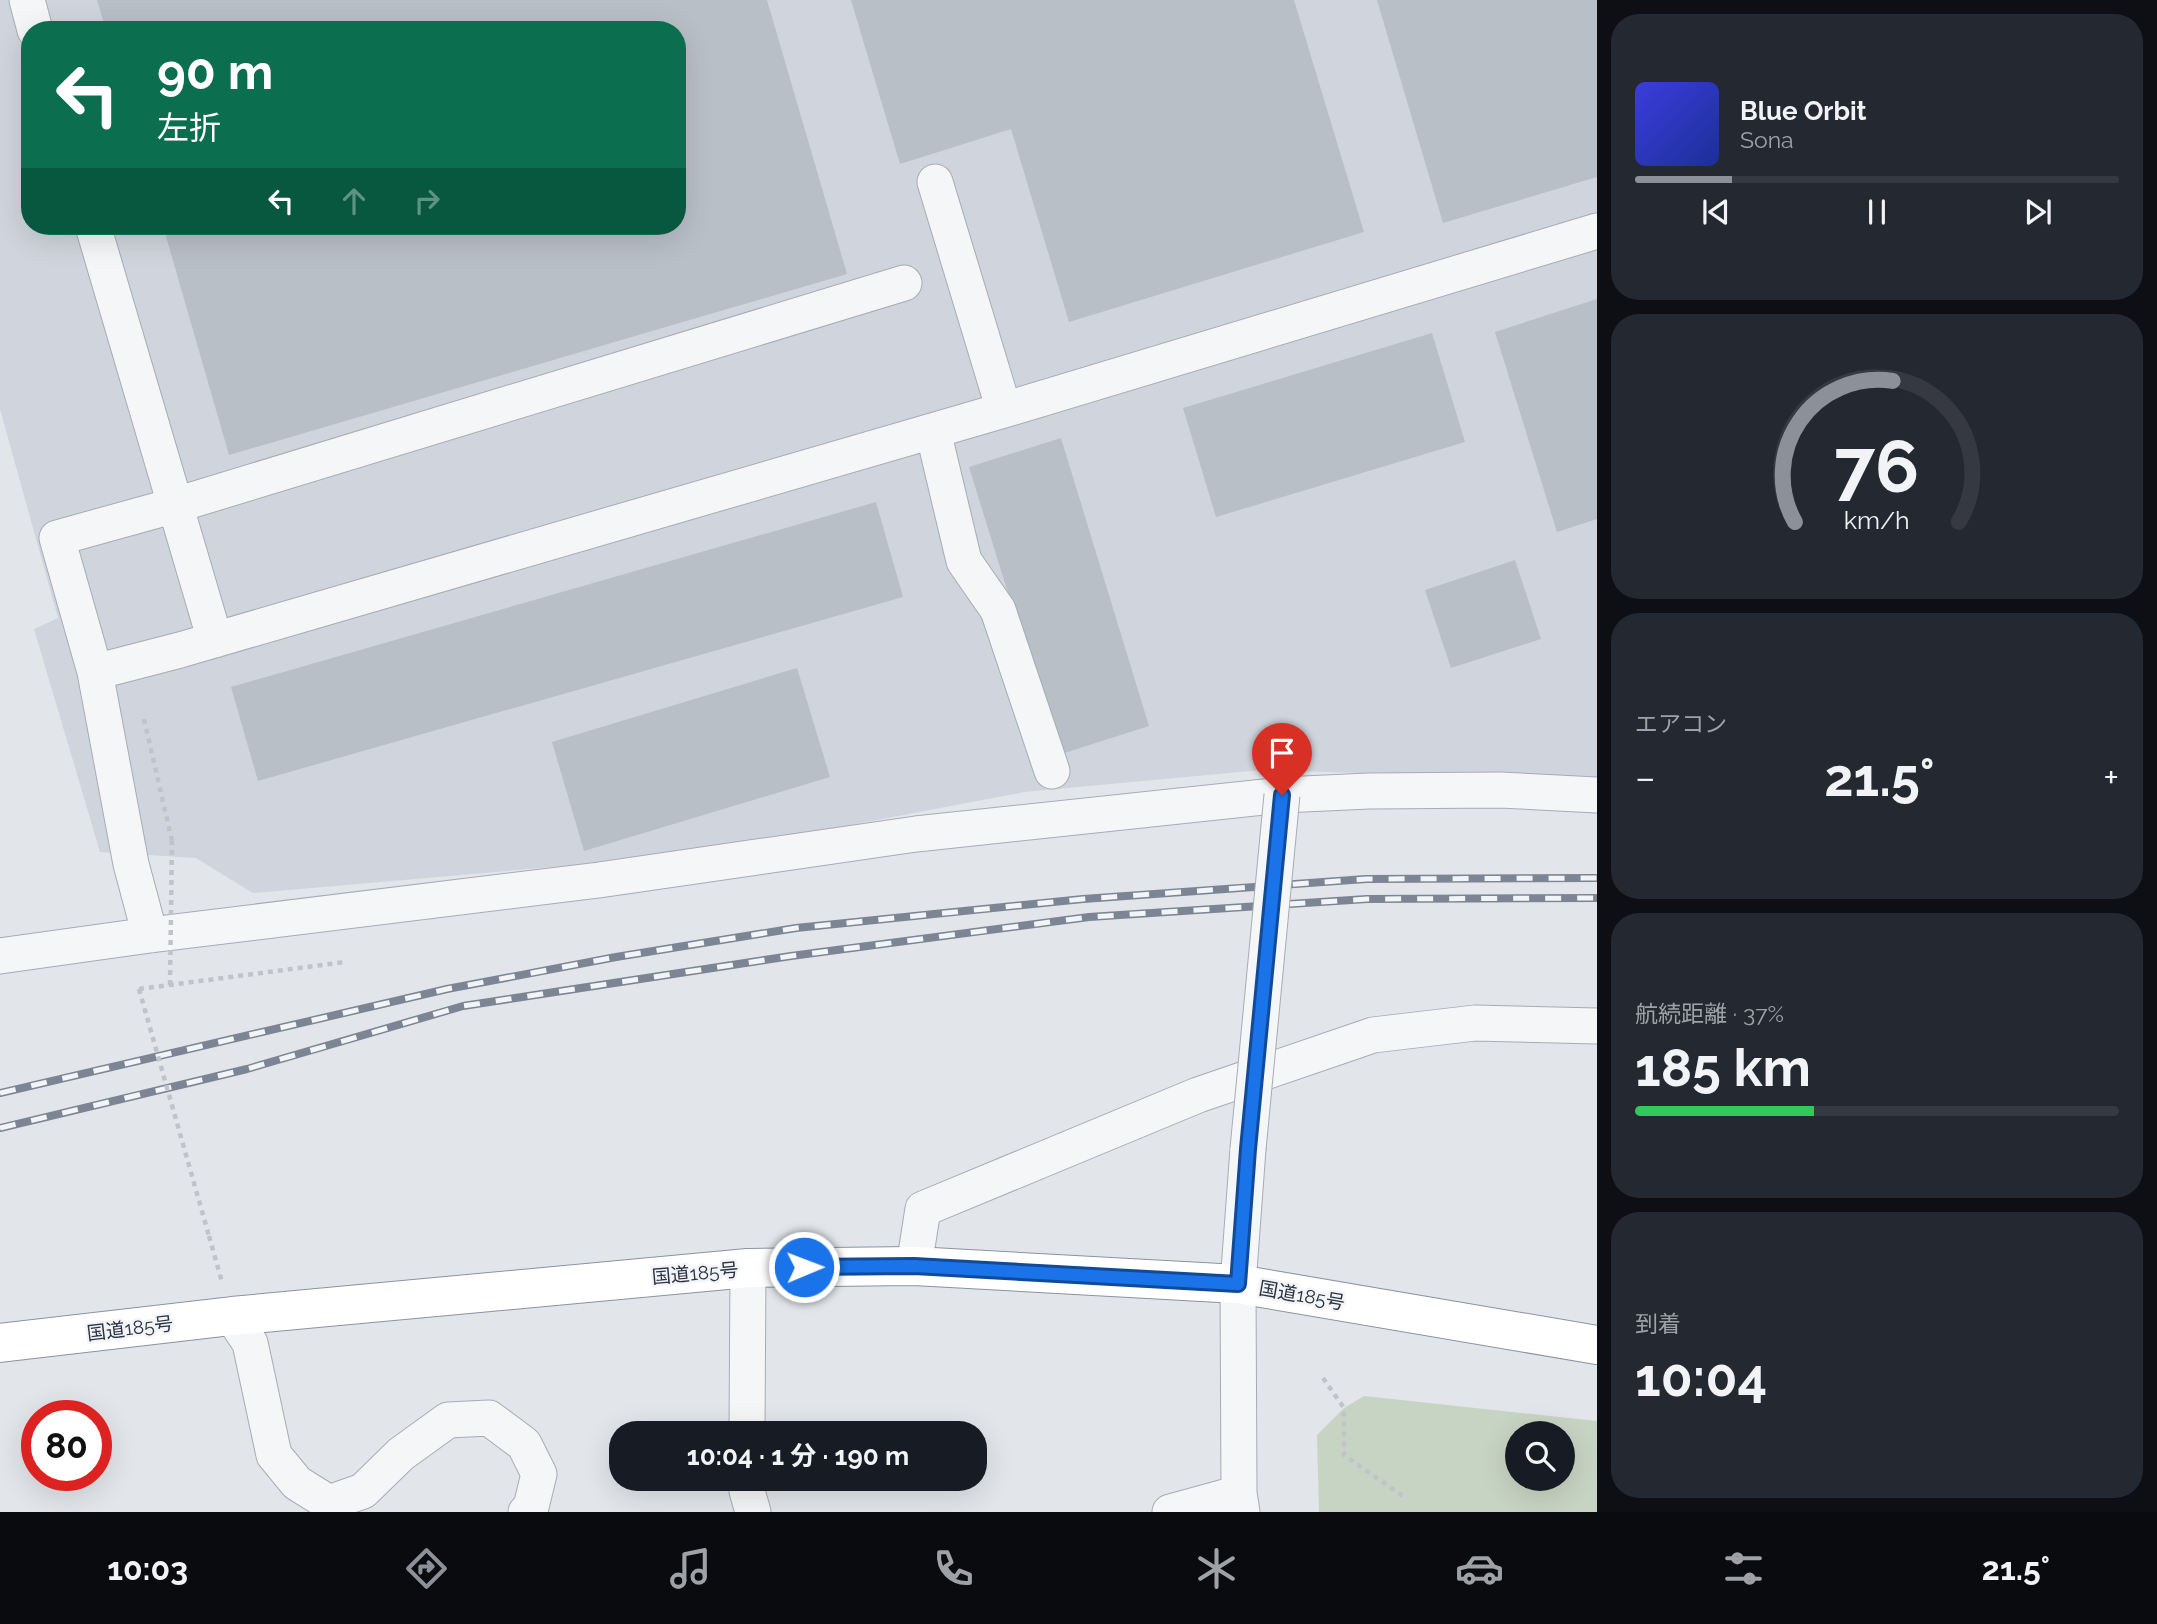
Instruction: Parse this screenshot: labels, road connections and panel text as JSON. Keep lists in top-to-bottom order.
{
  "streets": {
    "highway": ["国道185号"]
  },
  "page": {
    "turn": ["90 m", "左折"],
    "song": ["Blue Orbit", "Sona"],
    "tile": [
      "エアコン",
      ["航続距離 · 37%", "185 km"],
      ["到着", "10:04"]
    ],
    "heat": ["−", "21.5°", "+"],
    "limit": "80",
    "trip": "10:04 · 1 分 · 190 m",
    "tabs": ["10:03", "21.5°"],
    "gauge": ["76", "km/h"]
  }
}
